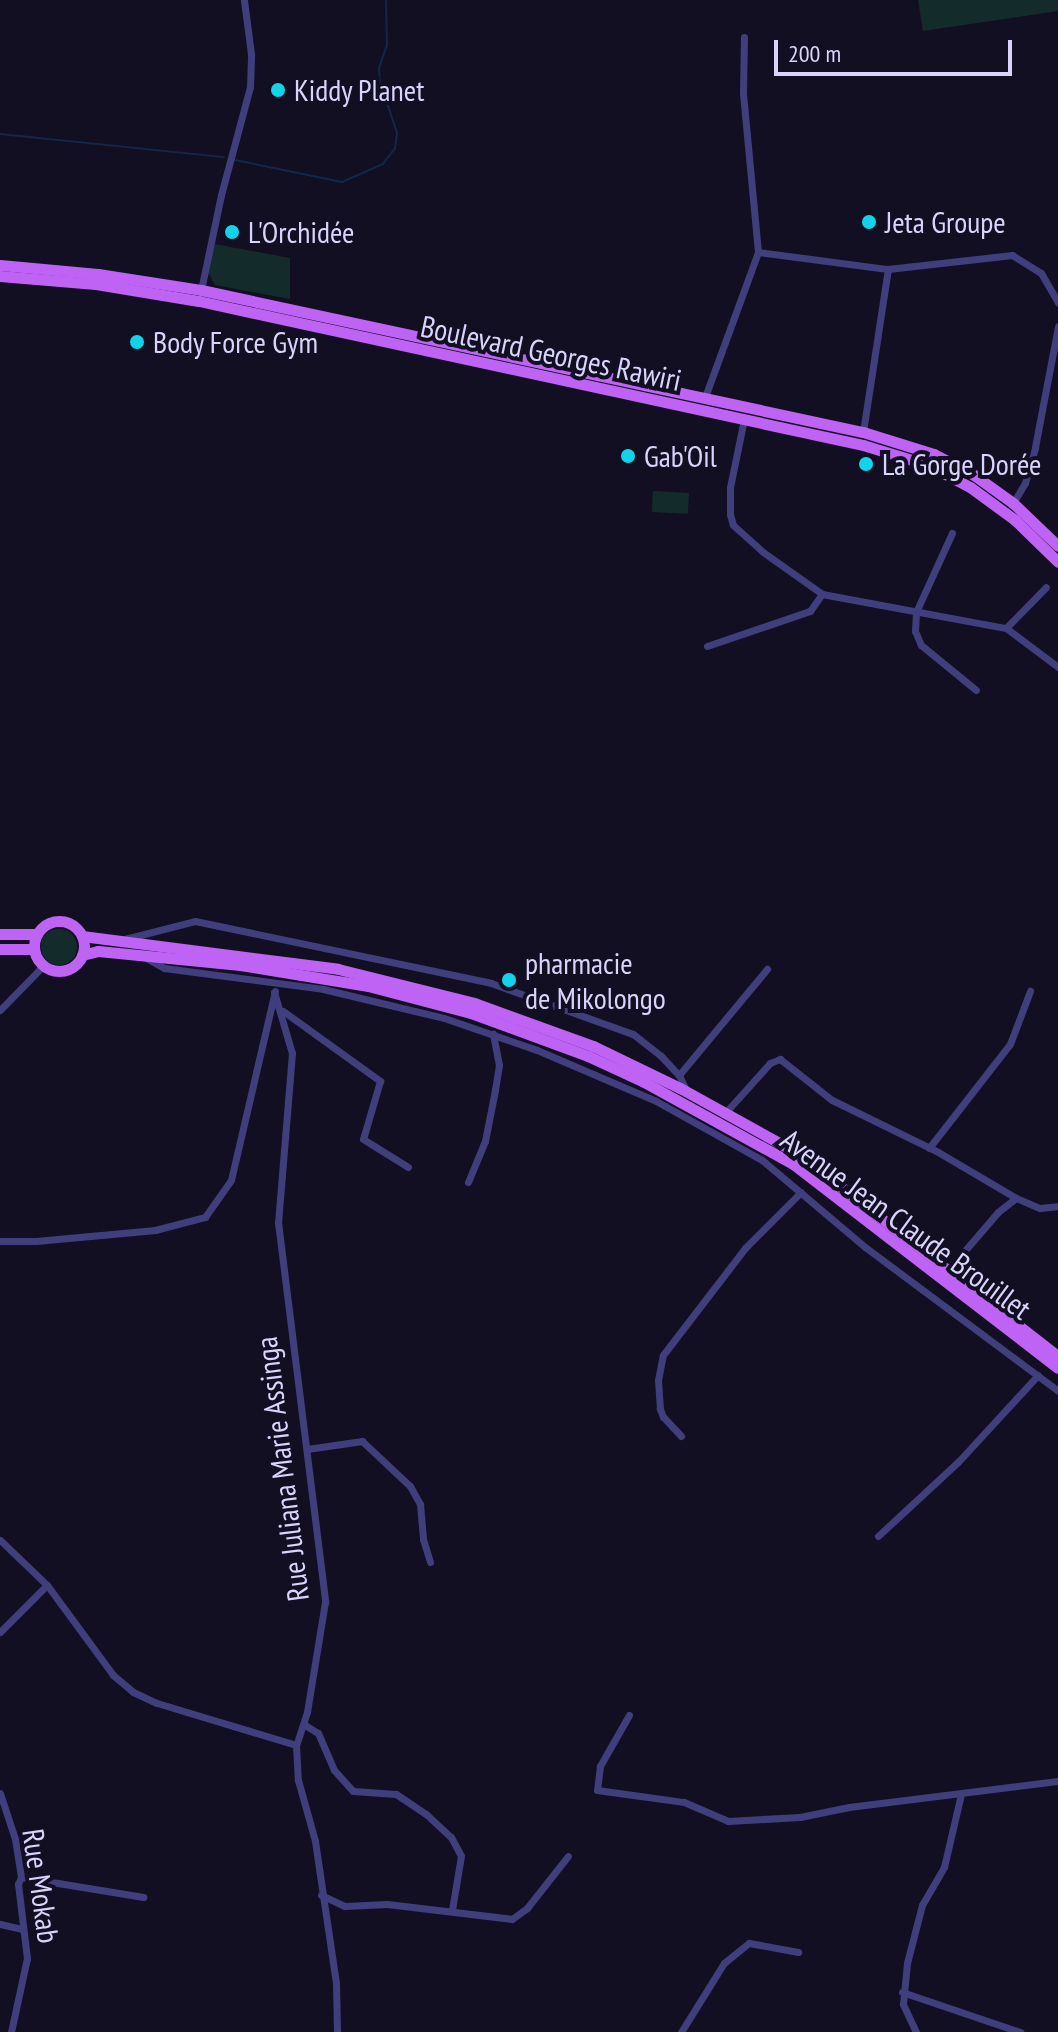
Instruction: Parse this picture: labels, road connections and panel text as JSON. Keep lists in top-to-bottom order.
{
  "streets": {
    "main road": ["Boulevard Georges Rawiri", "Avenue Jean Claude Brouillet"],
    "street": ["Rue Juliana Marie Assinga", "Rue Mokab"]
  },
  "places": [
    "Kiddy Planet",
    "Jeta Groupe",
    "L'Orchidée",
    "Body Force Gym",
    "Gab'Oil",
    "La Gorge Dorée",
    "pharmacie de Mikolongo"
  ],
  "scale_bar": "200 m"
}
